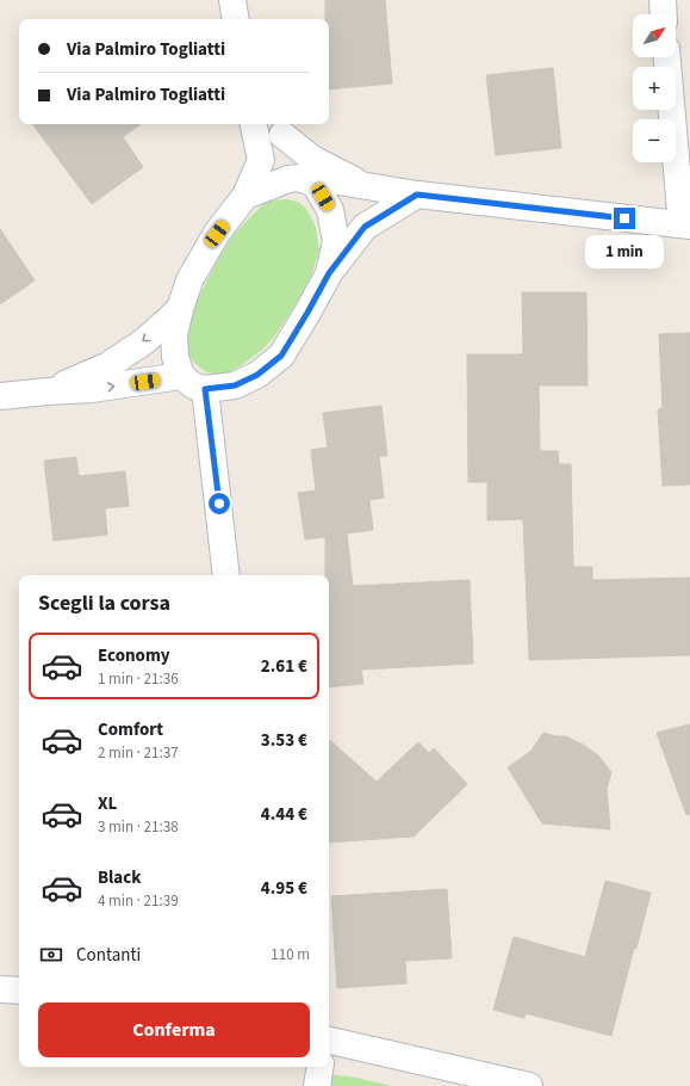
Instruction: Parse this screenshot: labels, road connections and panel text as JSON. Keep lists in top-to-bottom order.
{
  "north": "top right",
  "page": {
    "map_buttons": ["+", "−"],
    "banner": ["Via Palmiro Togliatti", "Via Palmiro Togliatti"],
    "bubble": "1 min",
    "heading": "Scegli la corsa",
    "list": [
      {
        "name": "Economy",
        "note": "1 min · 21:36",
        "value": "2.61 €"
      },
      {
        "name": "Comfort",
        "note": "2 min · 21:37",
        "value": "3.53 €"
      },
      {
        "name": "XL",
        "note": "3 min · 21:38",
        "value": "4.44 €"
      },
      {
        "name": "Black",
        "note": "4 min · 21:39",
        "value": "4.95 €"
      }
    ],
    "pay": ["Contanti", "110 m"],
    "buttons": "Conferma"
  }
}
